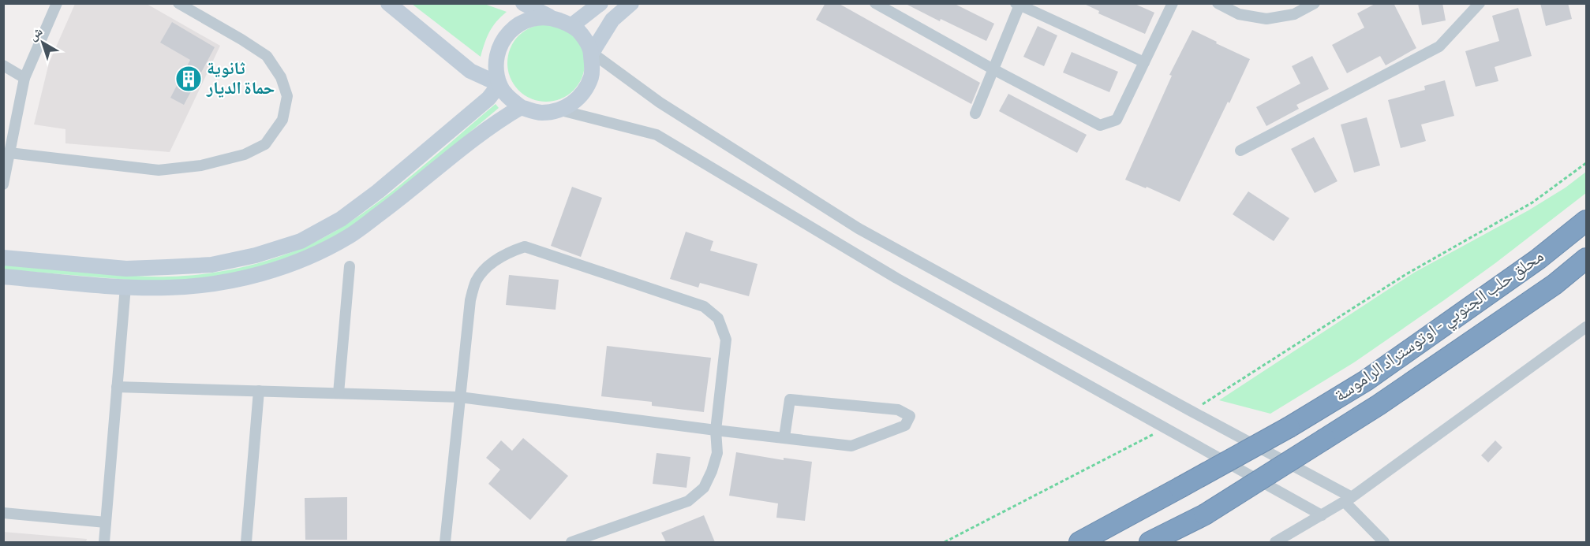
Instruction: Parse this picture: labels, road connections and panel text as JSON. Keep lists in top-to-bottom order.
{
  "streets": {
    "highway": ["محلق حلب الجنوبي - اوتوستراد الراموسة"]
  },
  "places": {
    "building": ["ثانوية حماة الديار"]
  },
  "north": "top left"
}
